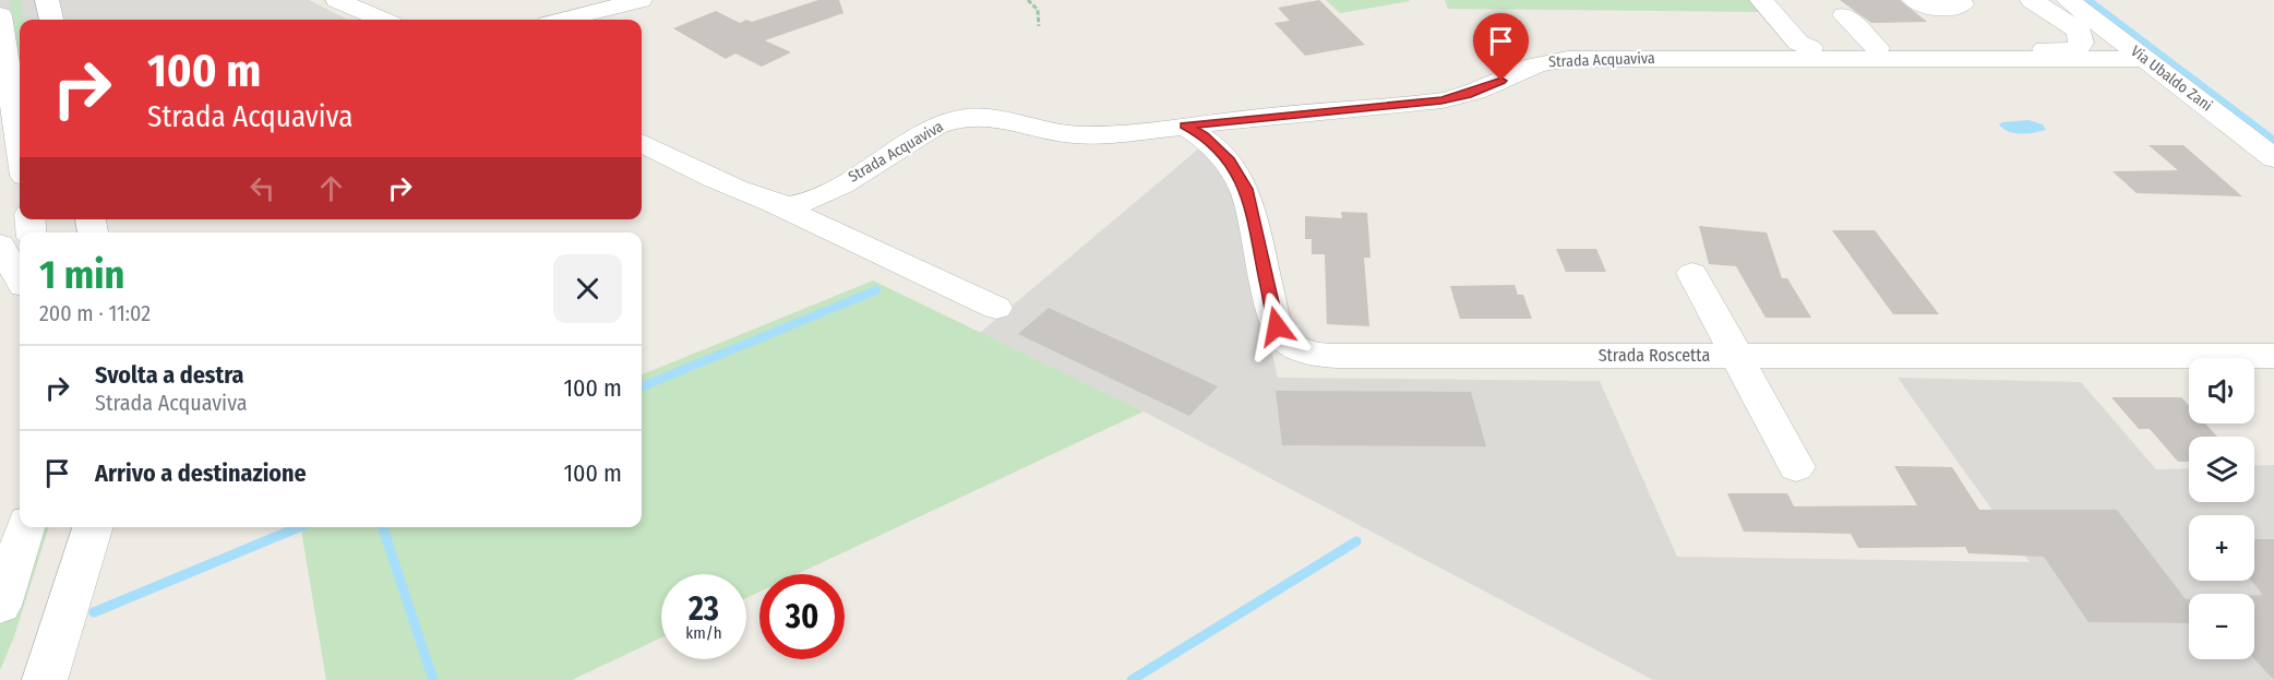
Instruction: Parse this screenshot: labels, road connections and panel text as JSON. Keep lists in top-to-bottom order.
{
  "streets": {
    "street": ["Strada Acquaviva", "Via Ubaldo Zani", "Strada Roscetta"]
  },
  "crossings": [
    ["Strada Acquaviva", "Via Ubaldo Zani"],
    ["Strada Acquaviva", "Strada Roscetta"]
  ],
  "page": {
    "turn": ["100 m", "Strada Acquaviva"],
    "heading": ["1 min", "200 m · 11:02"],
    "list": [
      {
        "name": "Svolta a destra",
        "note": "Strada Acquaviva",
        "value": "100 m"
      },
      {
        "name": "Arrivo a destinazione",
        "value": "100 m"
      }
    ],
    "map_buttons": ["+", "−"],
    "speed": "23 km/h",
    "limit": "30"
  }
}
